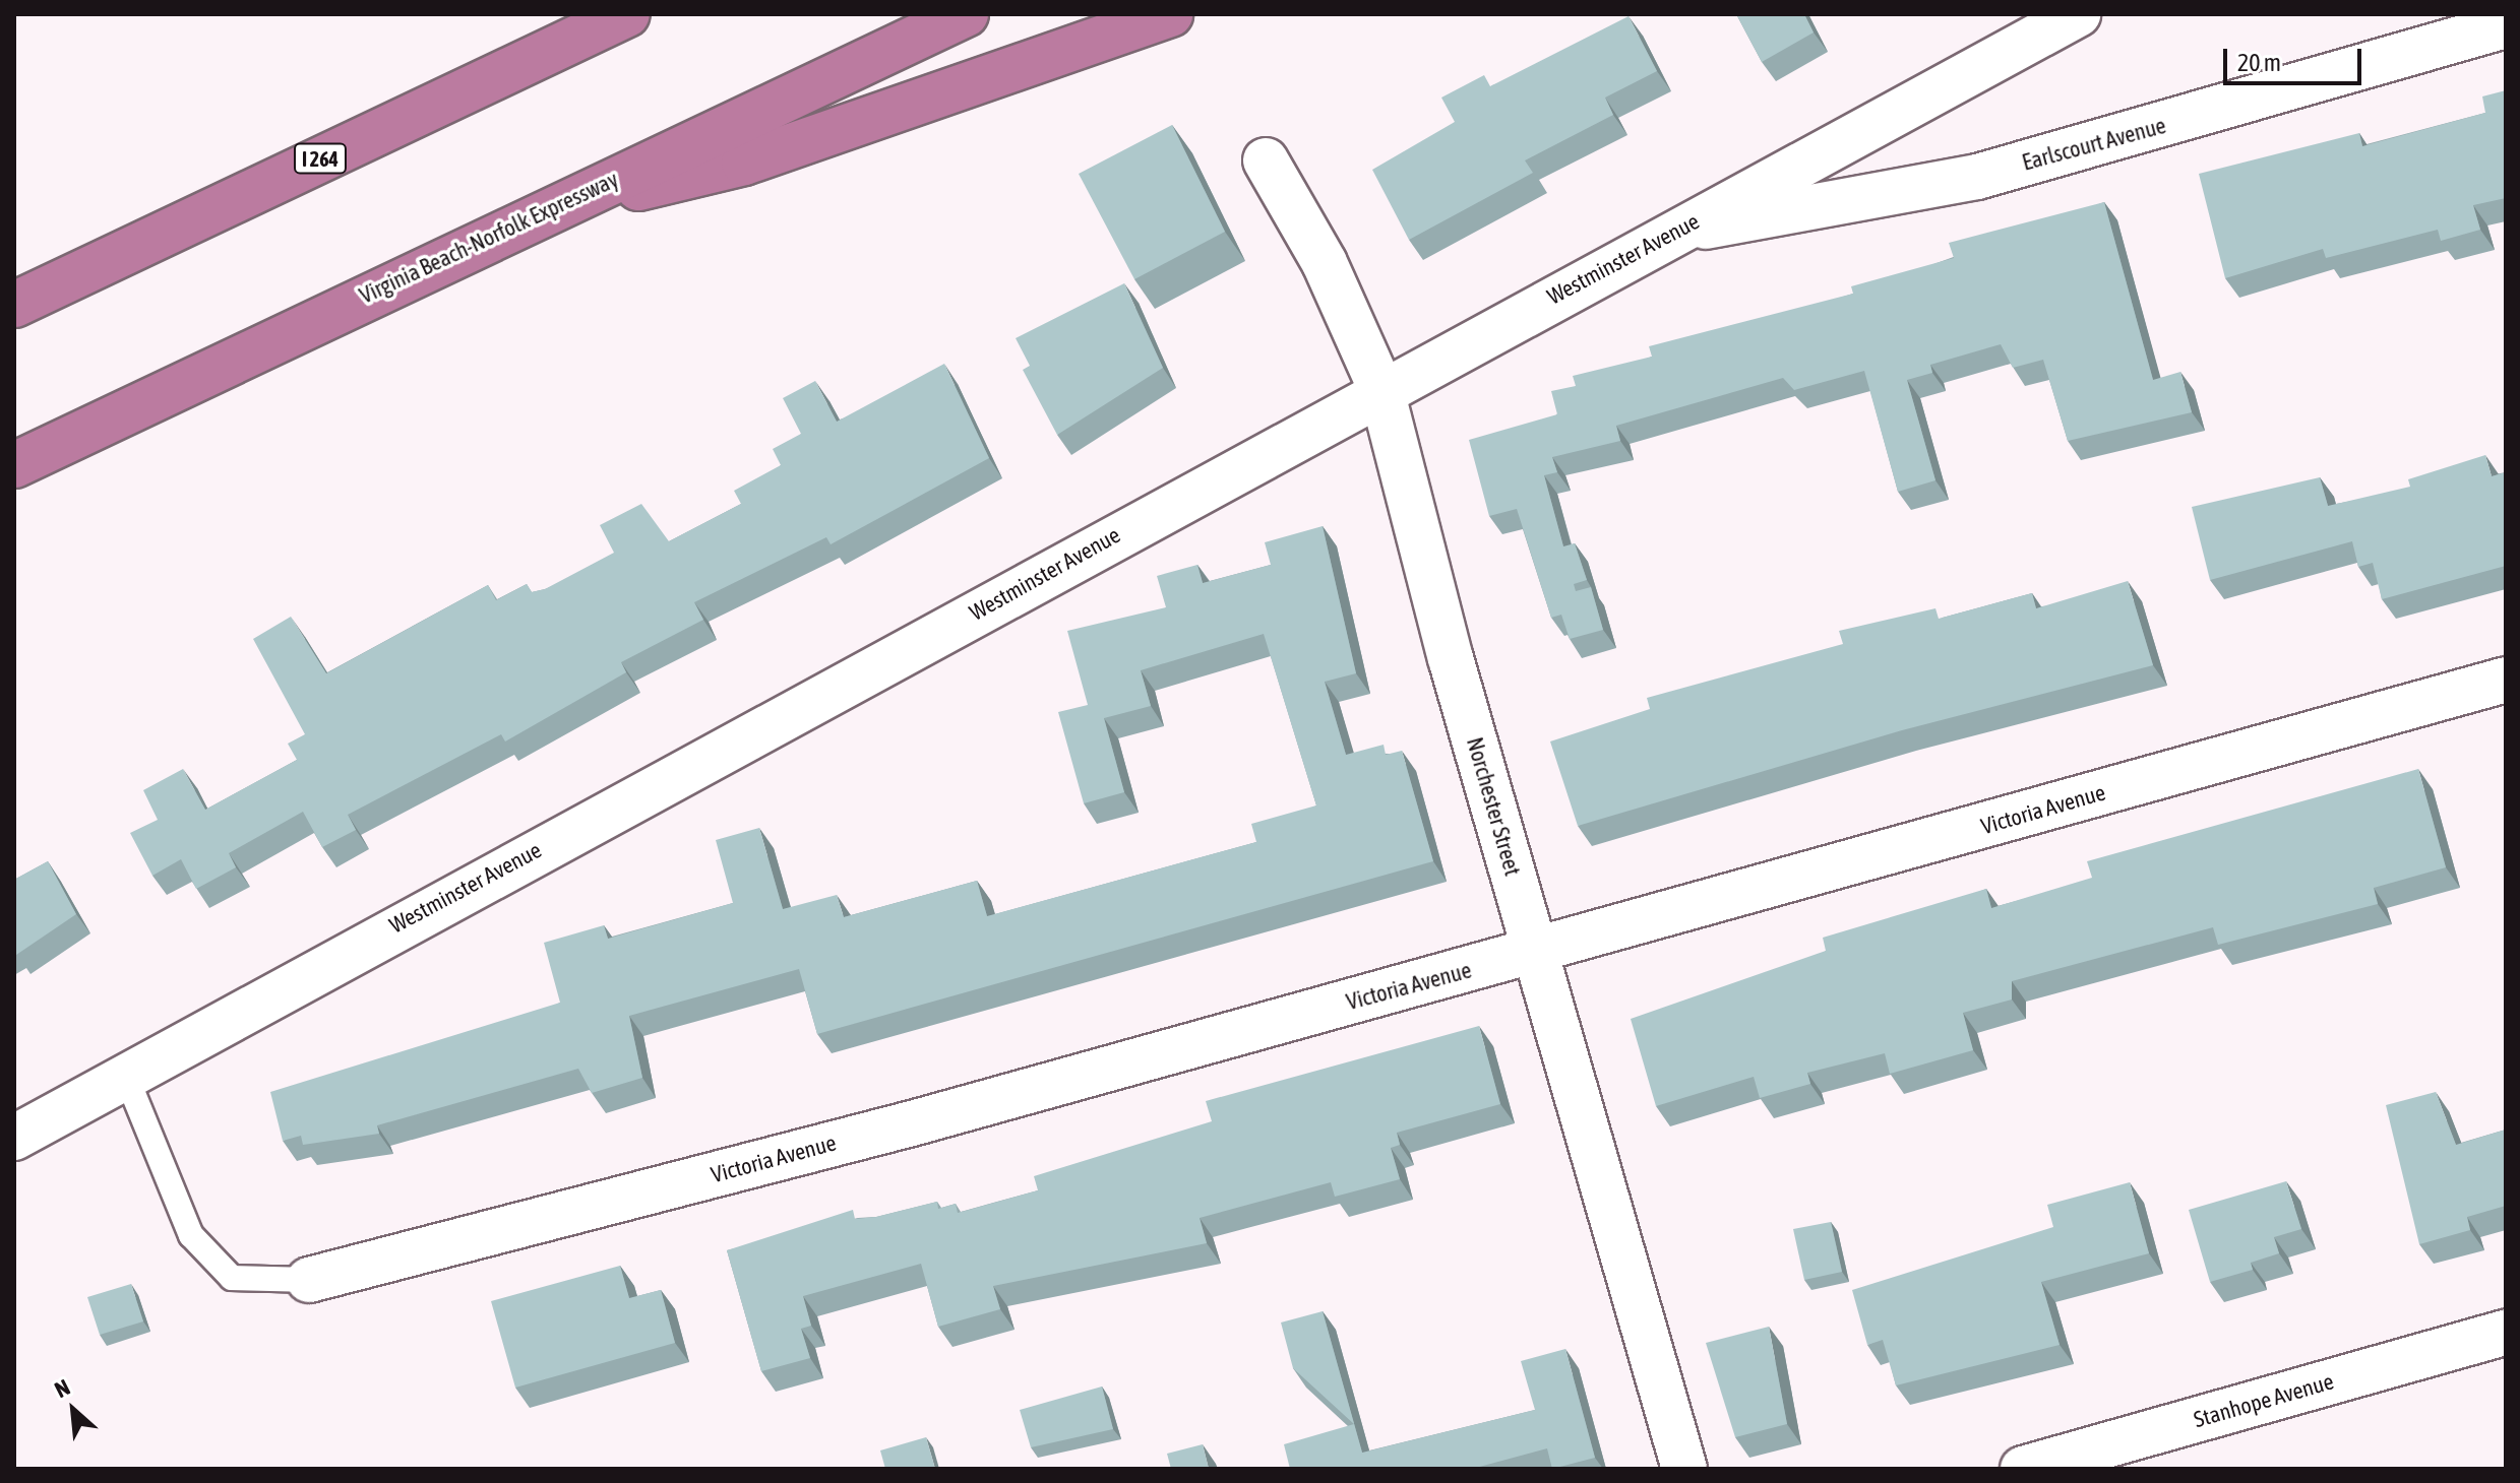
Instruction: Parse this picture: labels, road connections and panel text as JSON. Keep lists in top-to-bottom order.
{
  "streets": {
    "highway": ["I 264", "Virginia Beach-Norfolk Expressway"],
    "street": [
      "Earlscourt Avenue",
      "Westminster Avenue",
      "Norchester Street",
      "Victoria Avenue",
      "Stanhope Avenue"
    ]
  },
  "crossings": [
    ["Earlscourt Avenue", "Westminster Avenue"],
    ["Westminster Avenue", "Norchester Street"],
    ["Norchester Street", "Victoria Avenue"]
  ],
  "scale_bar": "20 m",
  "north": "top left"
}
